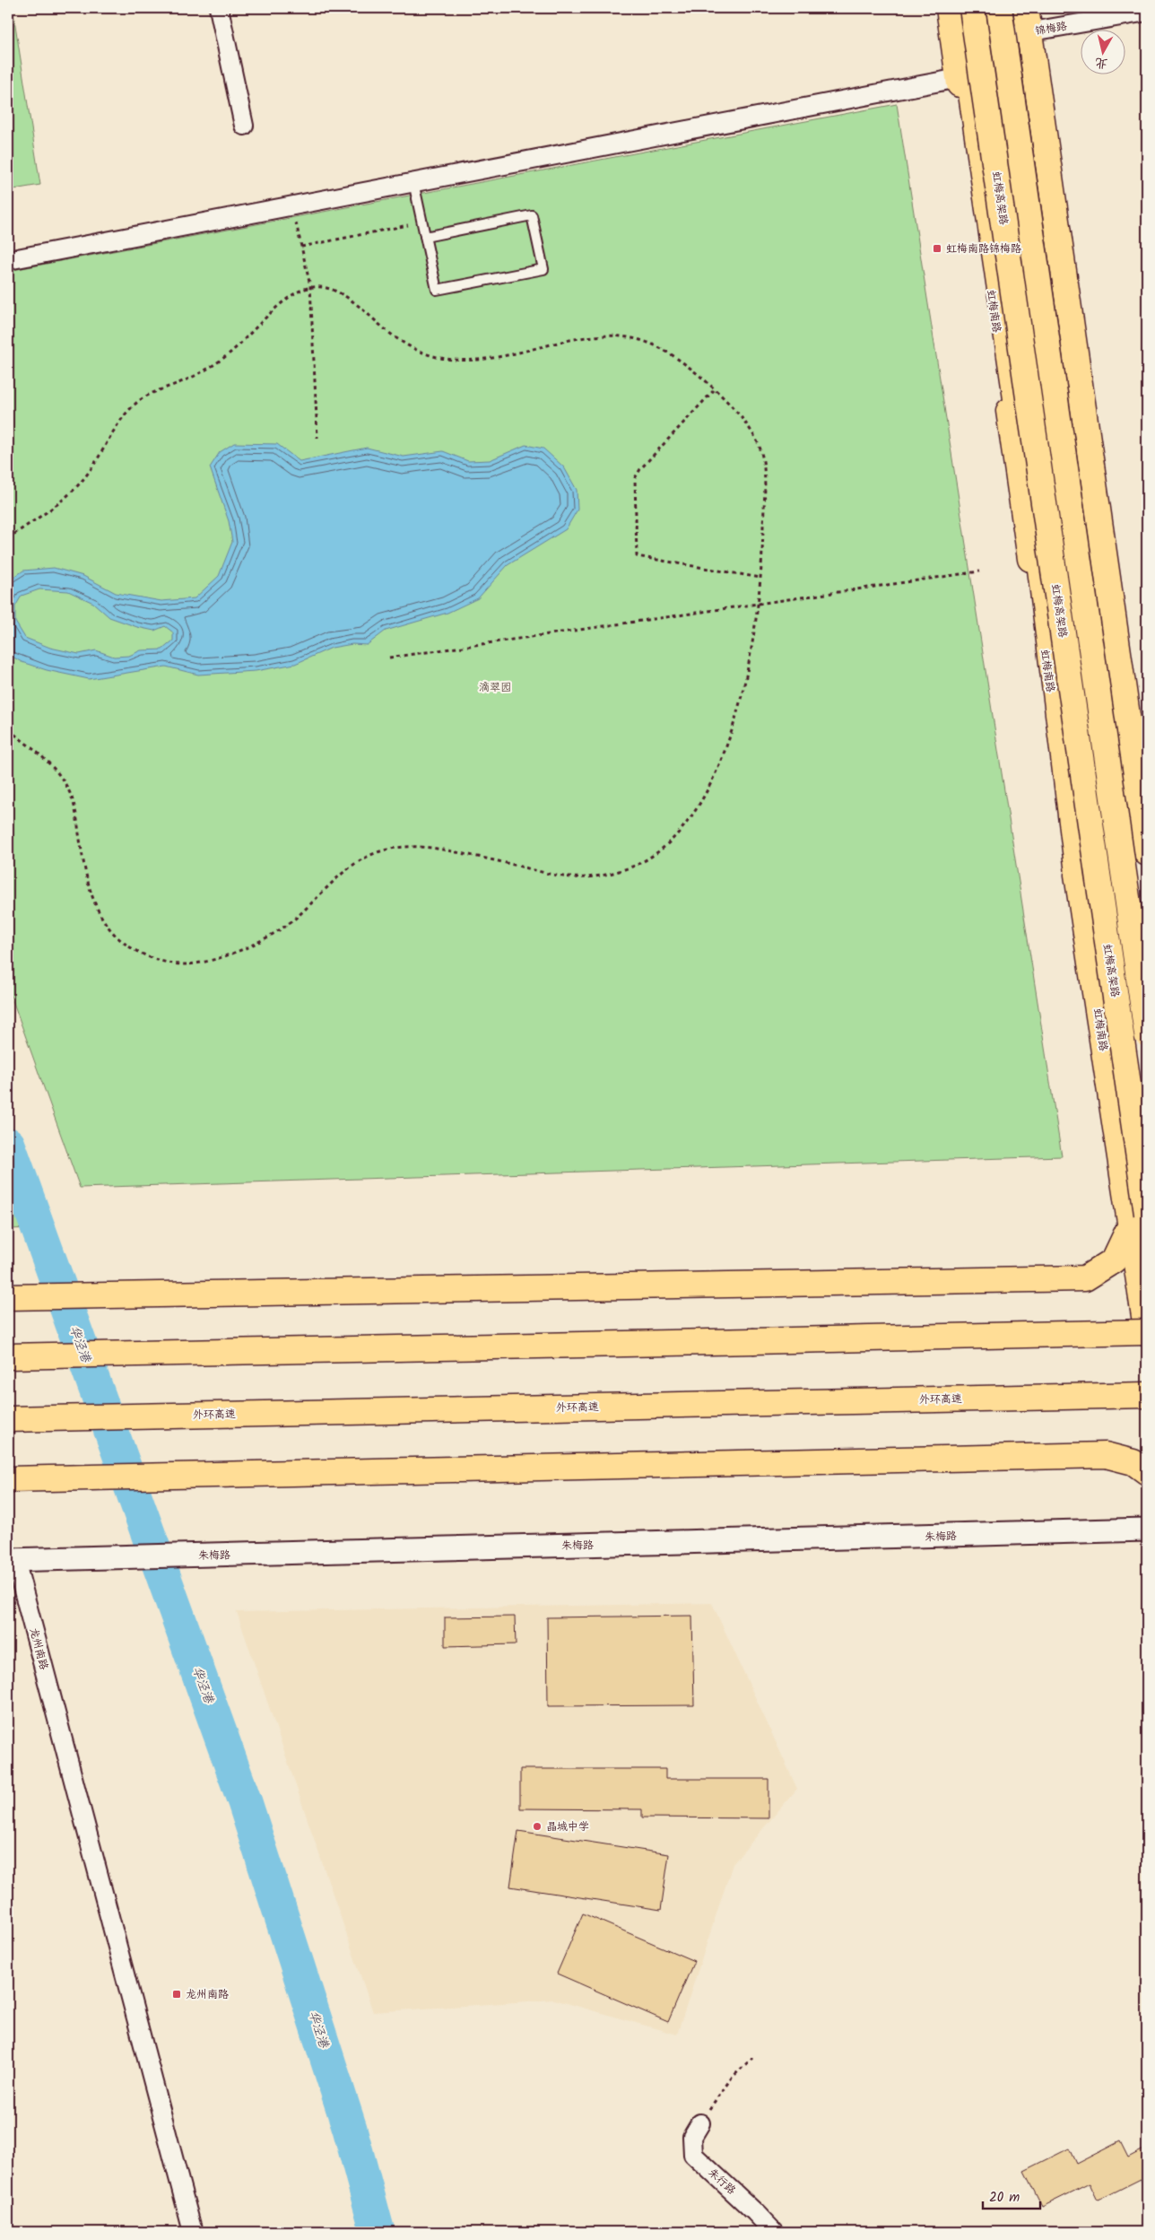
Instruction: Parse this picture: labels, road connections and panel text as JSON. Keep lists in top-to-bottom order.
{
  "streets": {
    "main road": ["虹梅高架路", "虹梅南路", "外环高速"],
    "street": [
      "锦梅路",
      "朱梅路",
      "龙州南路",
      "朱行路"
    ]
  },
  "crossings": [
    ["锦梅路", "虹梅南路"],
    ["虹梅高架路", "虹梅南路"],
    ["朱梅路", "龙州南路"]
  ],
  "water": ["华泾港"],
  "parks": ["滴翠园"],
  "places": {
    "transit": ["虹梅南路锦梅路", "龙州南路"],
    "other": ["晶城中学"]
  },
  "scale_bar": "20 m",
  "north": "bottom"
}
